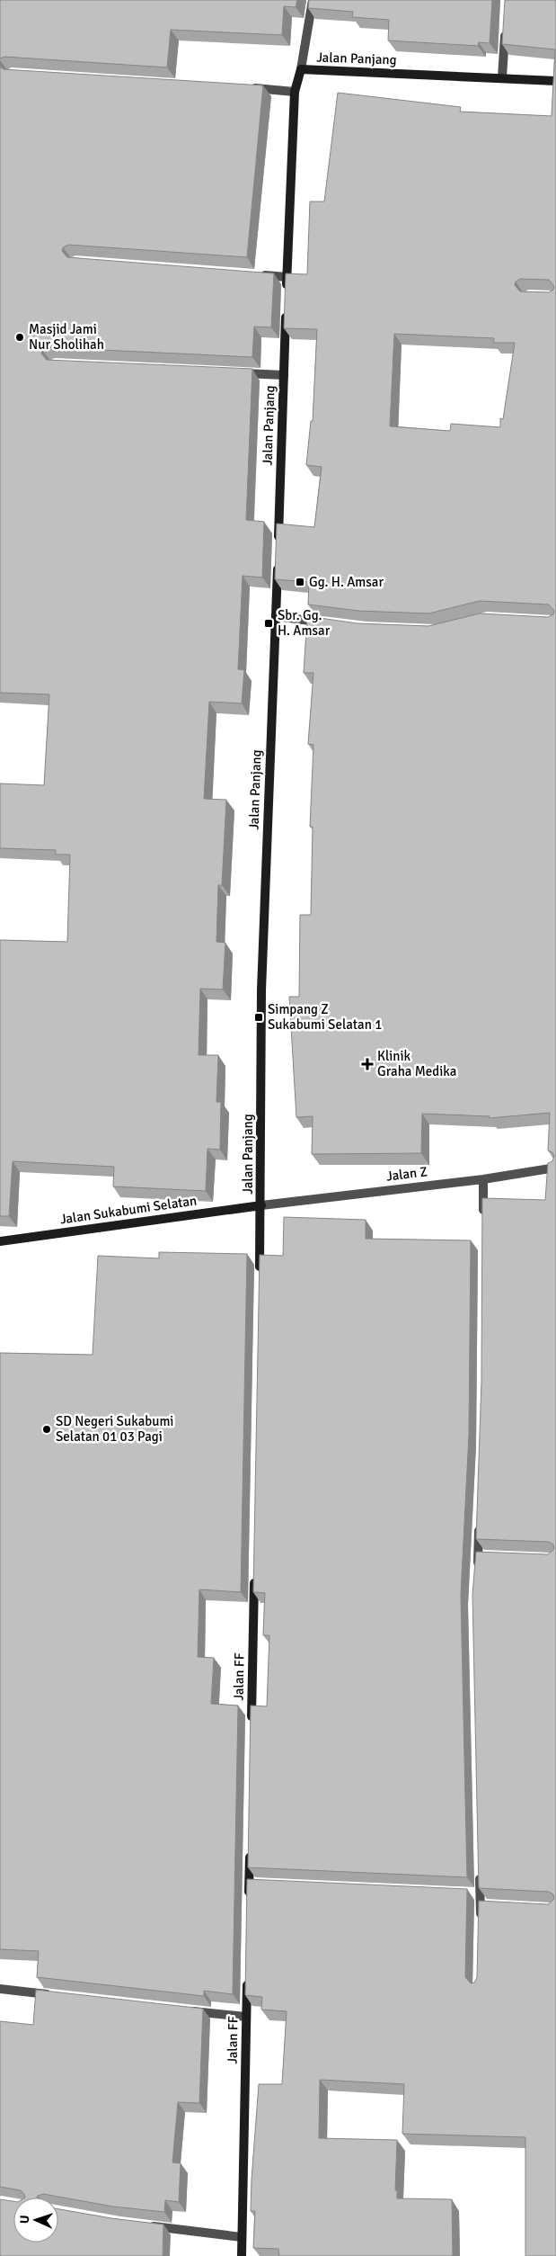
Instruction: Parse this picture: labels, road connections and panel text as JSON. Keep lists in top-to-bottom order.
{
  "streets": {
    "street": [
      "Jalan Panjang",
      "Jalan Z",
      "Jalan Sukabumi Selatan",
      "Jalan FF"
    ]
  },
  "crossings": [
    ["Jalan Panjang", "Jalan Z"],
    ["Jalan Panjang", "Jalan Sukabumi Selatan"],
    ["Jalan Z", "Jalan Sukabumi Selatan"]
  ],
  "places": {
    "other": ["Masjid Jami Nur Sholihah", "SD Negeri Sukabumi Selatan 01 03 Pagi"],
    "transit": ["Gg. H. Amsar", "Sbr. Gg. H. Amsar", "Simpang Z Sukabumi Selatan 1"],
    "health": ["Klinik Graha Medika"]
  },
  "north": "left"
}
